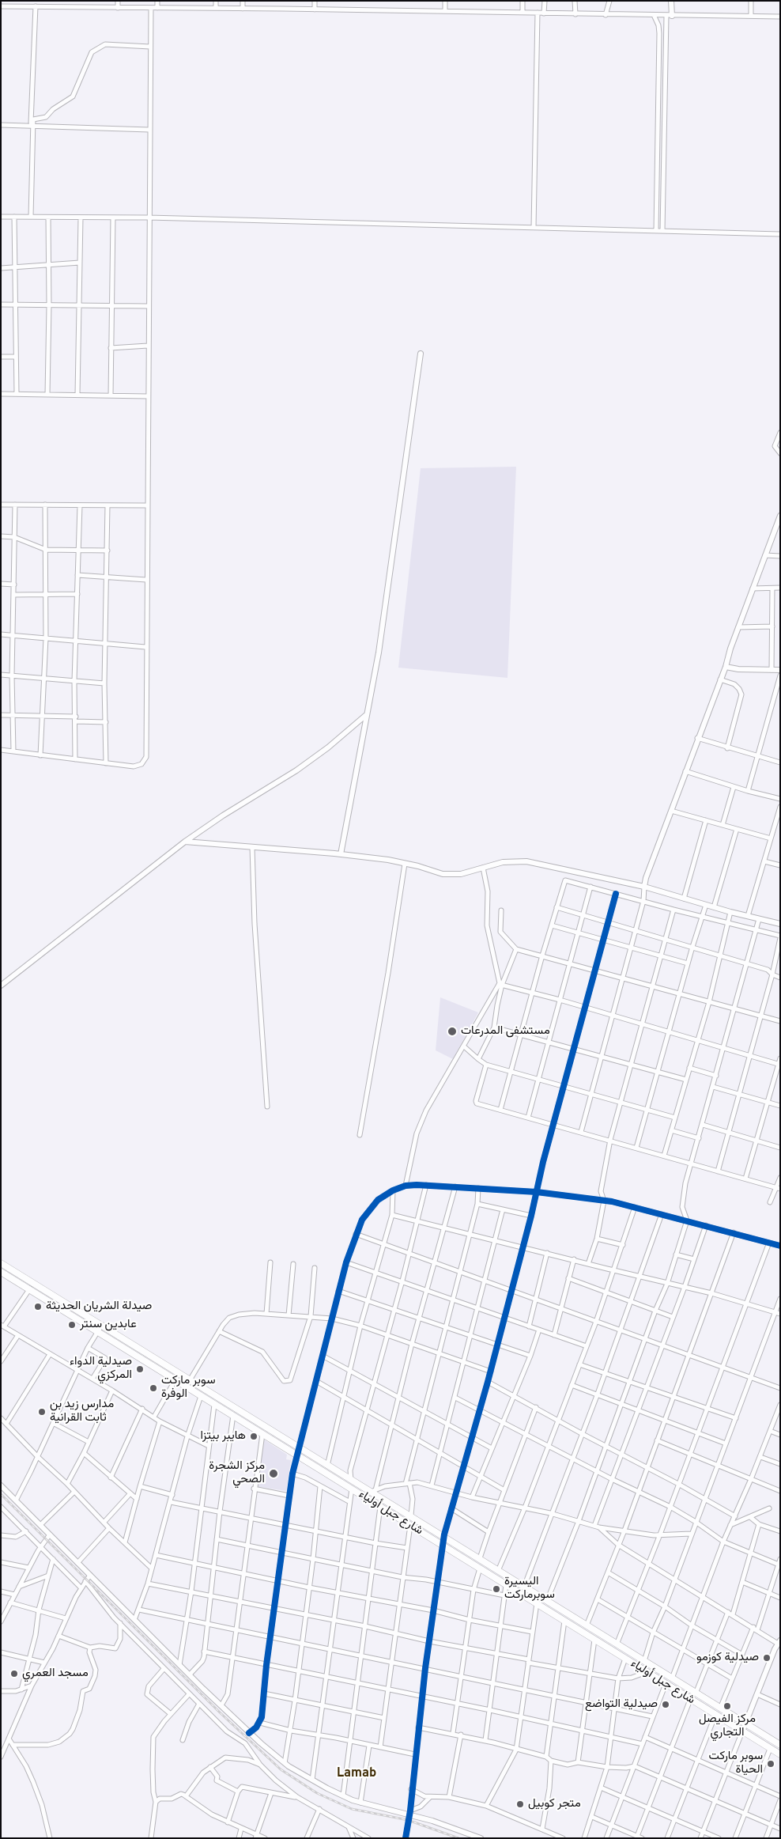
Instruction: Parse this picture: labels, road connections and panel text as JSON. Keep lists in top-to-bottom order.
{
  "streets": {
    "main road": ["شارع جبل أولياء"]
  },
  "districts": ["Lamab"],
  "places": [
    "مستشفى المدرعات",
    "صيدلة الشريان الحديثة",
    "عابدين سنتر",
    "صيدلية الدواء المركزي",
    "سوبر ماركت الوفرة",
    "مدارس زيد بن ثابت القرانية",
    "هايبر بيتزا",
    "مركز الشجرة الصحي",
    "اليسيرة سوبرماركت",
    "صيدلية كوزمو",
    "مسجد العمري",
    "صيدلية التواضع",
    "مركز الفيصل التجاري",
    "سوبر ماركت الحياة",
    "متجر كوبيل"
  ]
}
